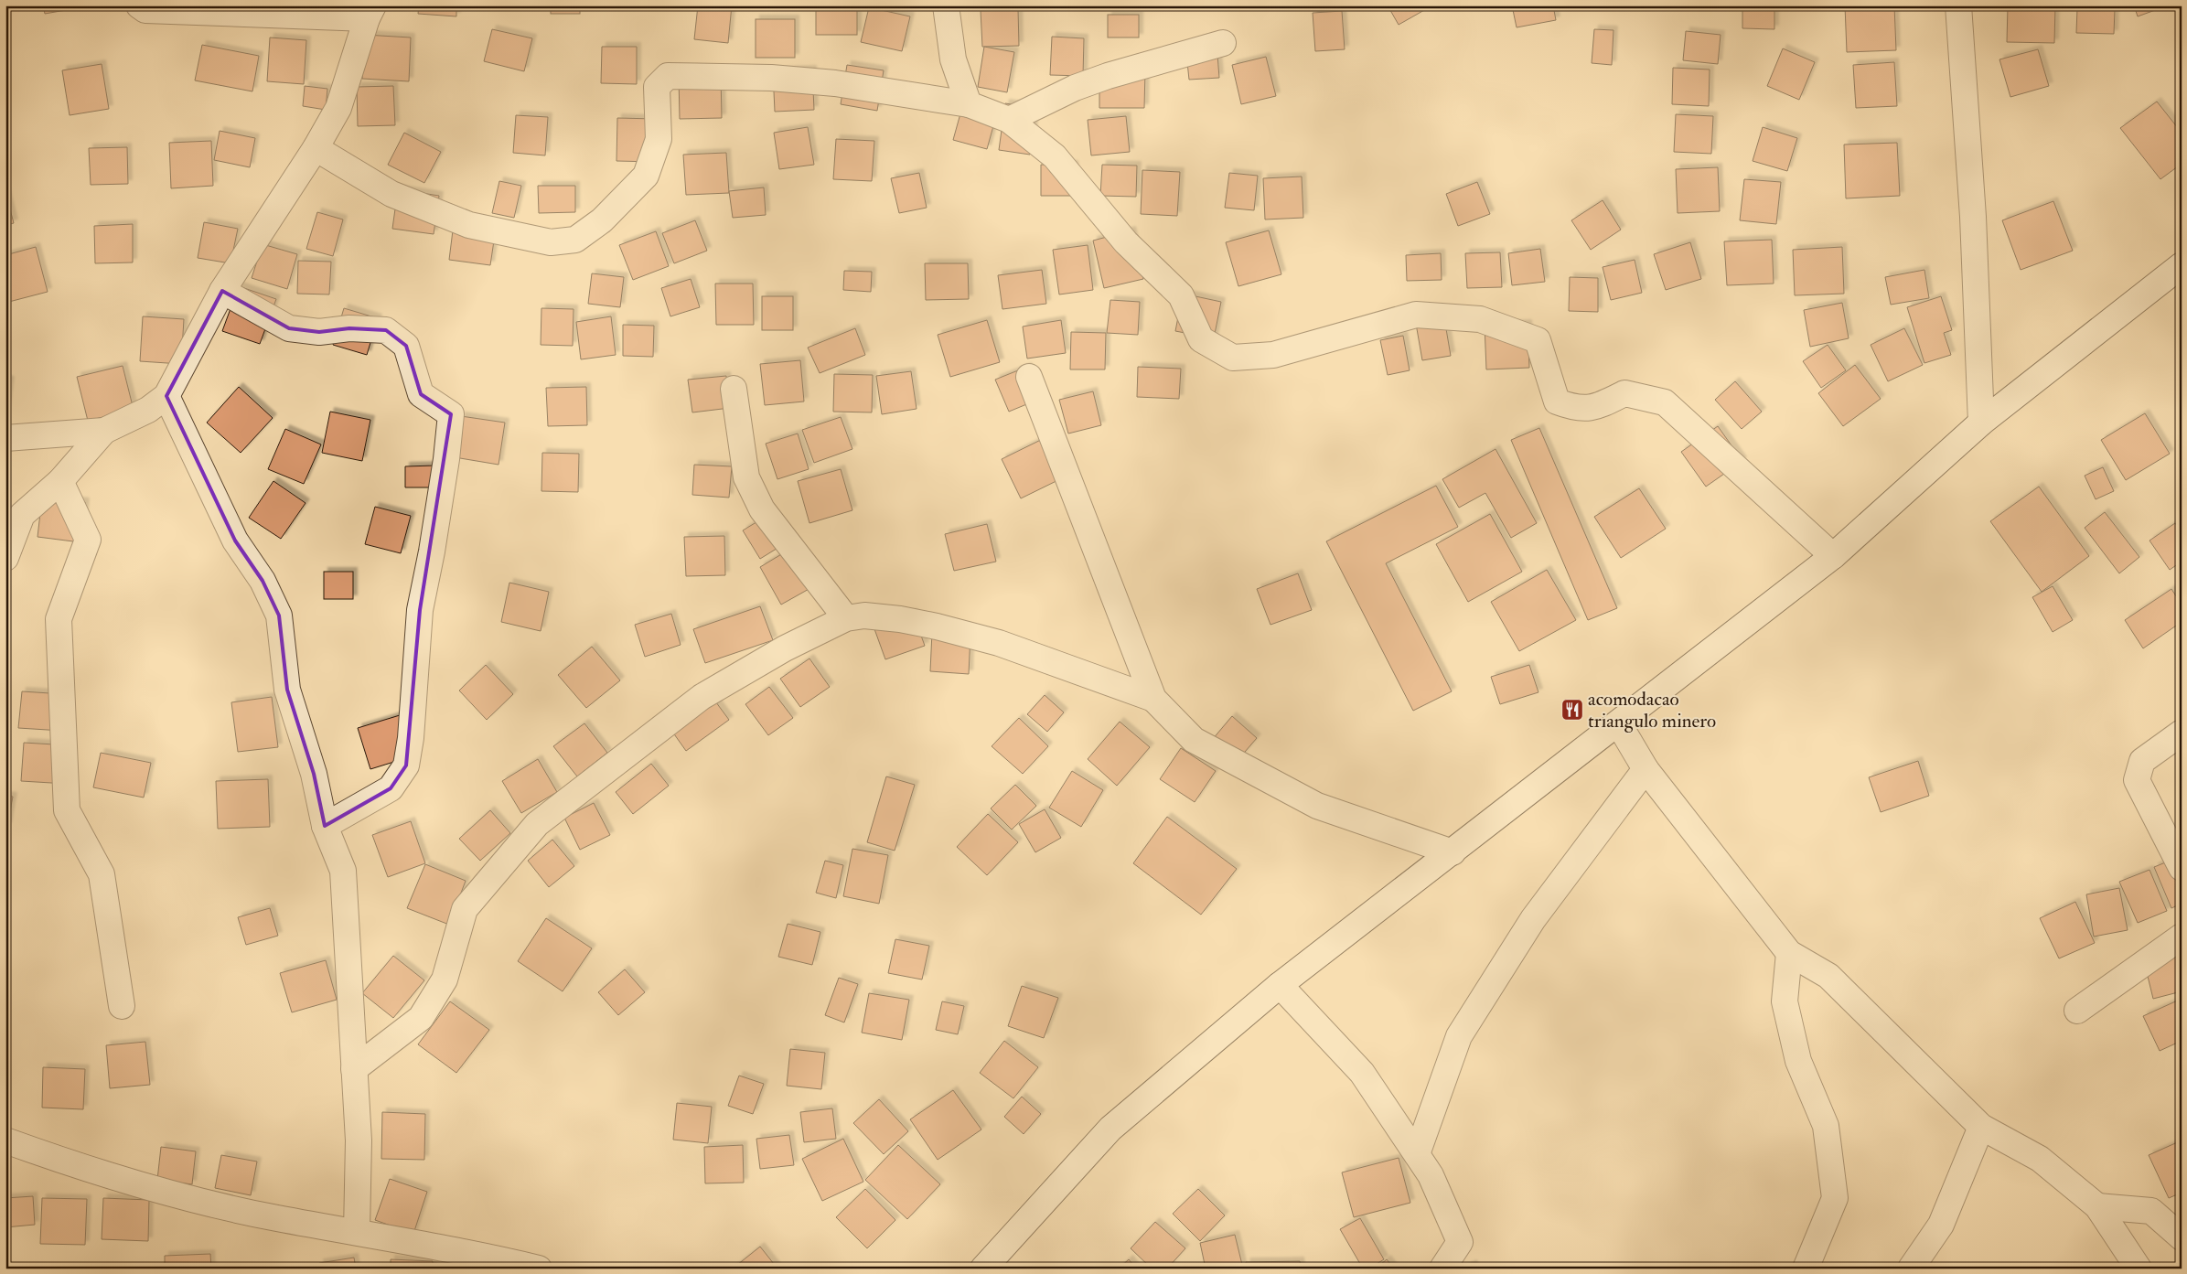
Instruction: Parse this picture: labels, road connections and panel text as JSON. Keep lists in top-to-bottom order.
{
  "places": {
    "restaurant": ["acomodacao triangulo minero"]
  }
}
